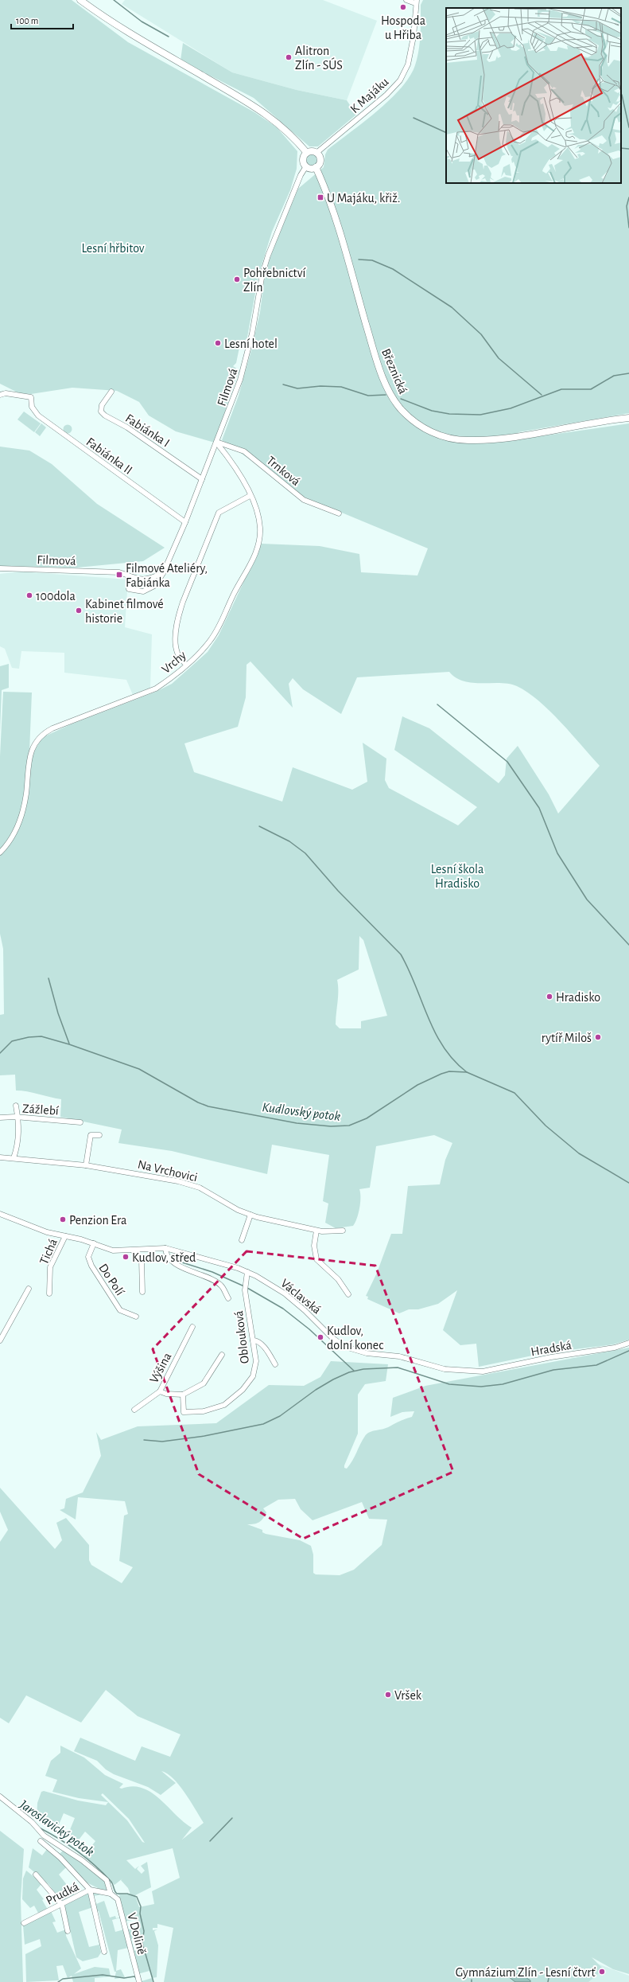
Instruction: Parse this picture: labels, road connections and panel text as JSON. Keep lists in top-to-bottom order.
{
  "streets": {
    "main road": ["Březnická"],
    "street": [
      "K Majáku",
      "Filmová",
      "Fabiánka I",
      "Fabiánka II",
      "Trnková",
      "Vrchy",
      "Zážlebí",
      "Na Vrchovici",
      "Tichá",
      "Do Polí",
      "Václavská",
      "Oblouková",
      "Hradská",
      "Výšina",
      "Prudká",
      "V Dolině"
    ]
  },
  "crossings": [
    ["K Majáku", "Březnická"],
    ["K Majáku", "Filmová"],
    ["Březnická", "Filmová"],
    ["Filmová", "Fabiánka I"],
    ["Filmová", "Fabiánka II"],
    ["Filmová", "Trnková"],
    ["Filmová", "Vrchy"],
    ["Trnková", "Vrchy"],
    ["Tichá", "Václavská"],
    ["Do Polí", "Václavská"],
    ["Václavská", "Oblouková"],
    ["Václavská", "Hradská"],
    ["Prudká", "V Dolině"]
  ],
  "water": ["Kudlovský potok", "Jaroslavický potok"],
  "parks": ["Lesní hřbitov", "Lesní škola Hradisko"],
  "places": {
    "other": [
      "Hospoda u Hřiba",
      "Alitron Zlín - SÚS",
      "Pohřebnictví Zlín",
      "Lesní hotel",
      "100dola",
      "Kabinet filmové historie",
      "Hradisko",
      "rytíř Miloš",
      "Penzion Era",
      "Kudlov, střed",
      "Kudlov, dolní konec",
      "Vršek",
      "Gymnázium Zlín - Lesní čtvrť"
    ],
    "transit": ["U Majáku, křiž.", "Filmové Ateliéry, Fabiánka"]
  },
  "scale_bar": "100 m"
}
